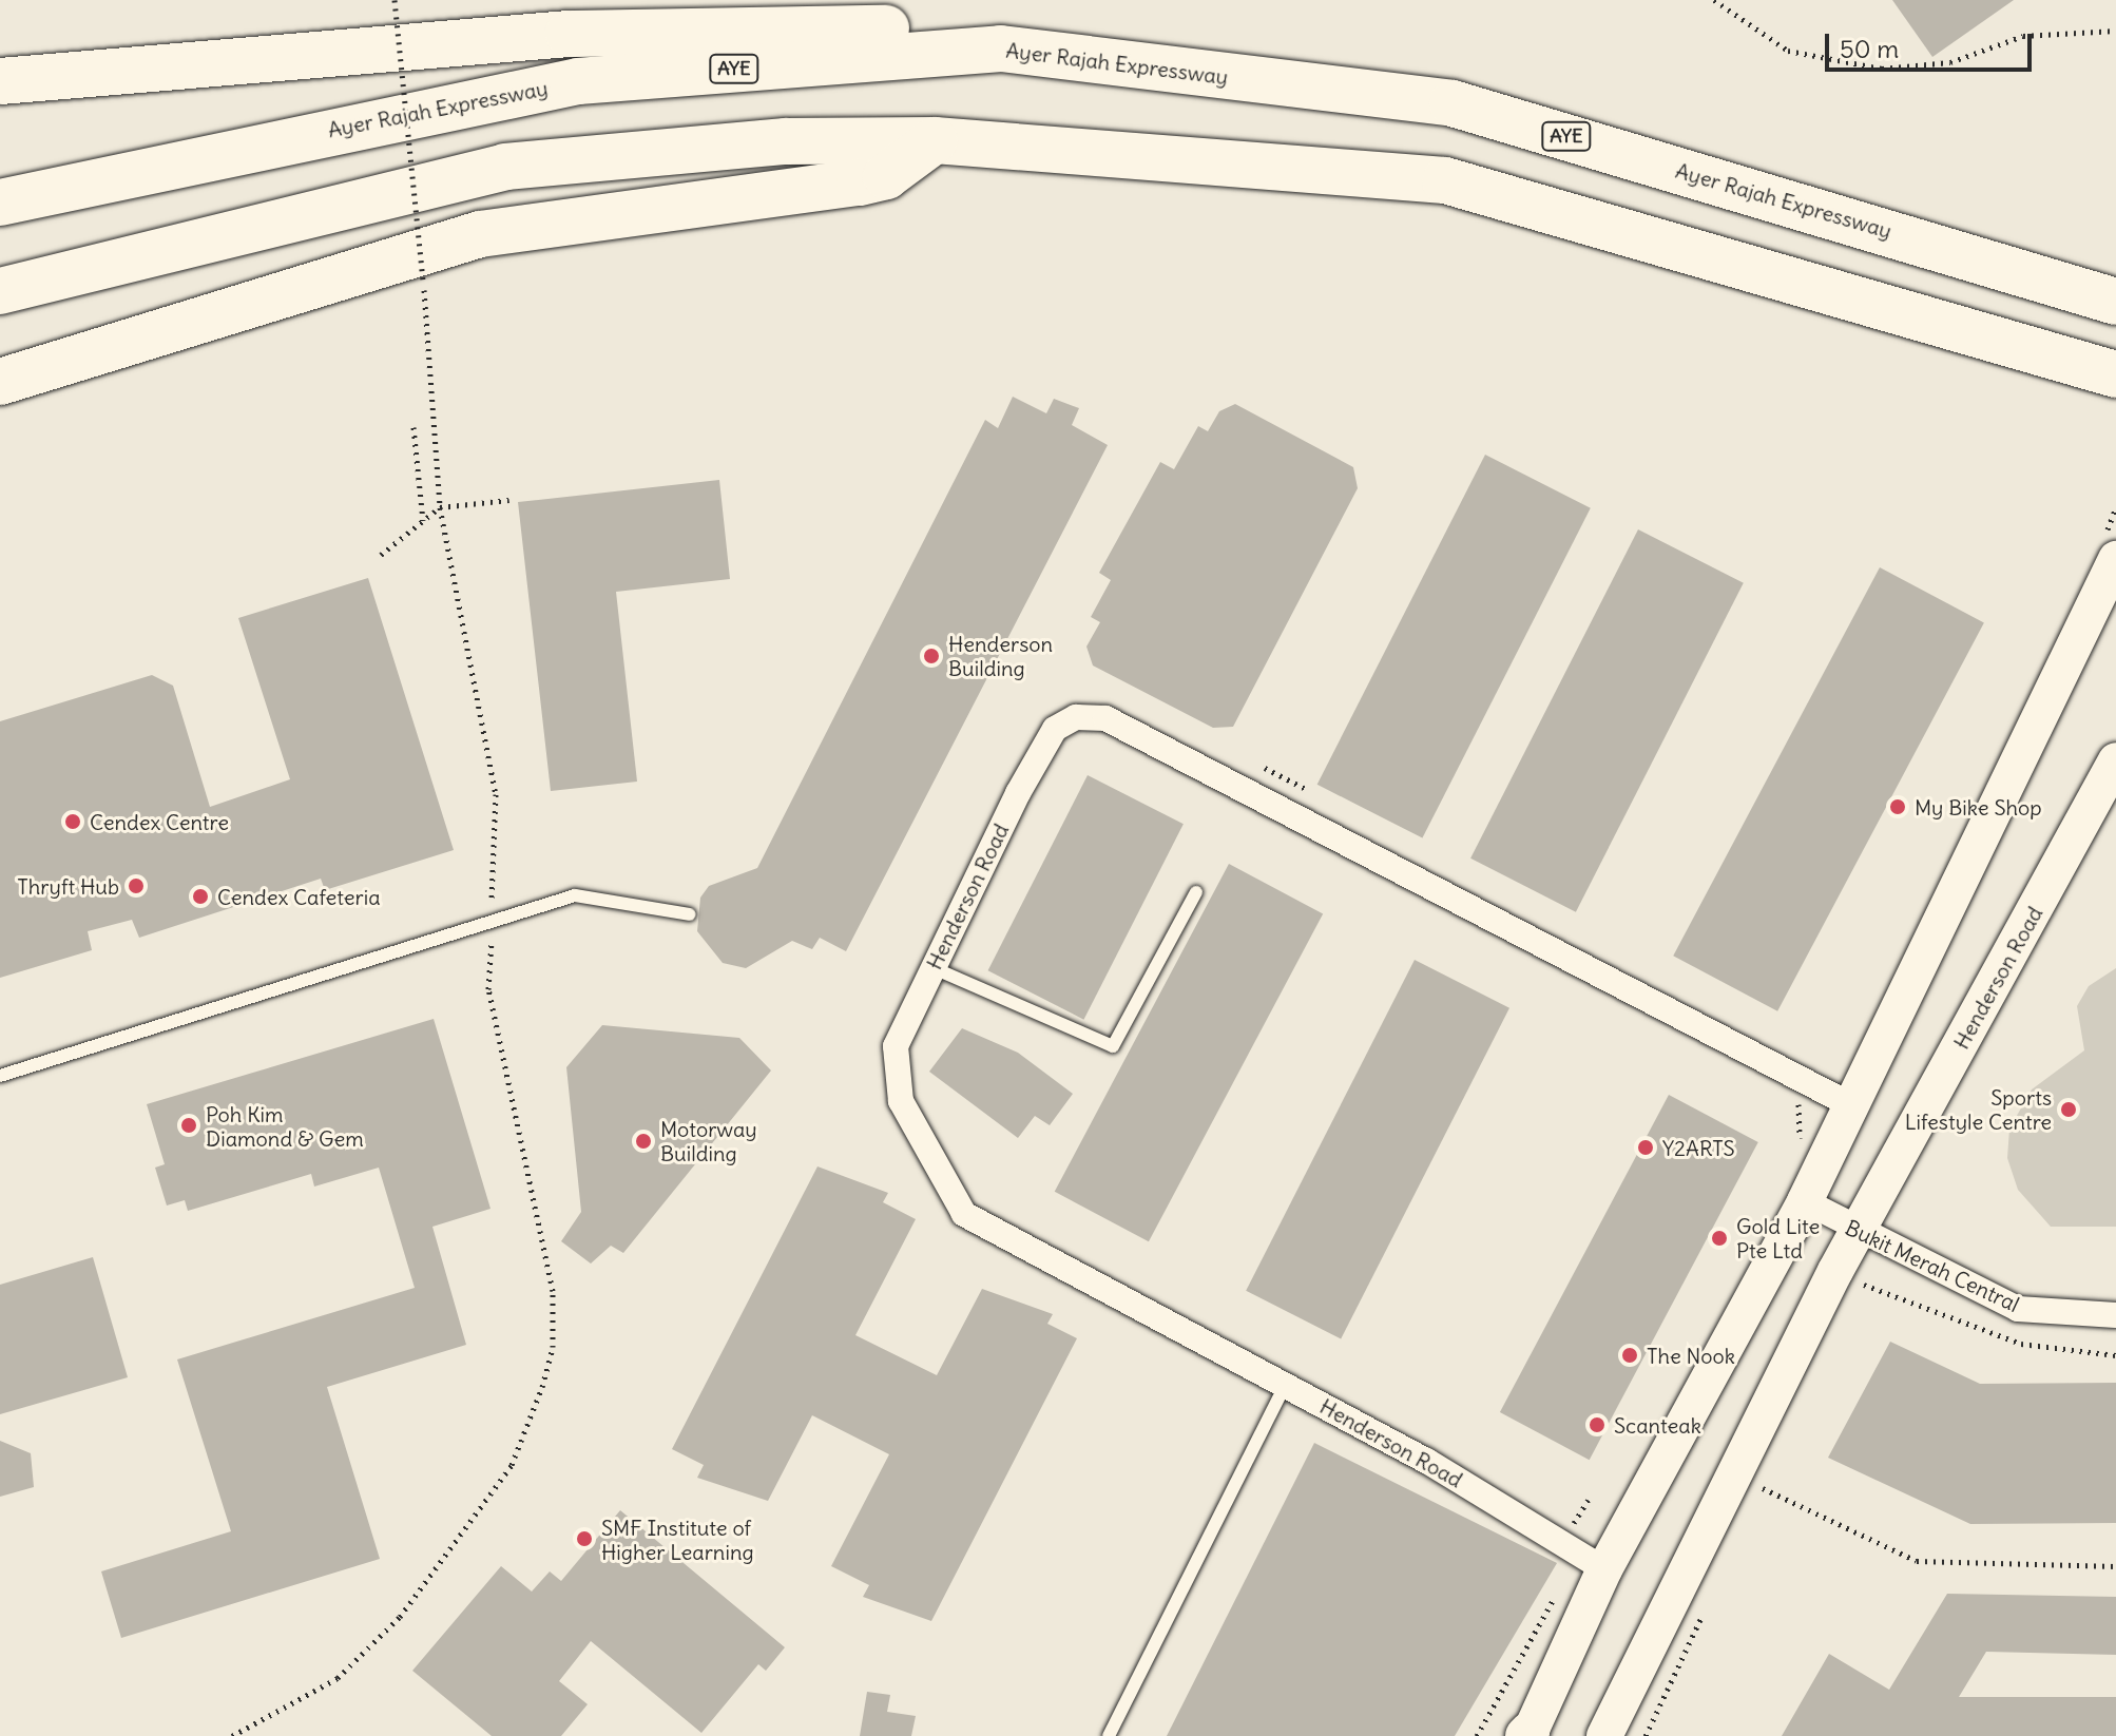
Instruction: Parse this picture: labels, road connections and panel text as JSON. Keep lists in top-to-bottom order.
{
  "streets": {
    "highway": ["Ayer Rajah Expressway", "AYE"],
    "main road": ["Henderson Road"],
    "street": ["Bukit Merah Central"]
  },
  "crossings": [
    ["Henderson Road", "Bukit Merah Central"]
  ],
  "places": [
    "Henderson Building",
    "My Bike Shop",
    "Cendex Centre",
    "Thryft Hub",
    "Cendex Cafeteria",
    "Sports Lifestyle Centre",
    "Poh Kim Diamond & Gem",
    "Motorway Building",
    "Y2ARTS",
    "Gold Lite Pte Ltd",
    "The Nook",
    "Scanteak",
    "SMF Institute of Higher Learning"
  ],
  "scale_bar": "50 m"
}
